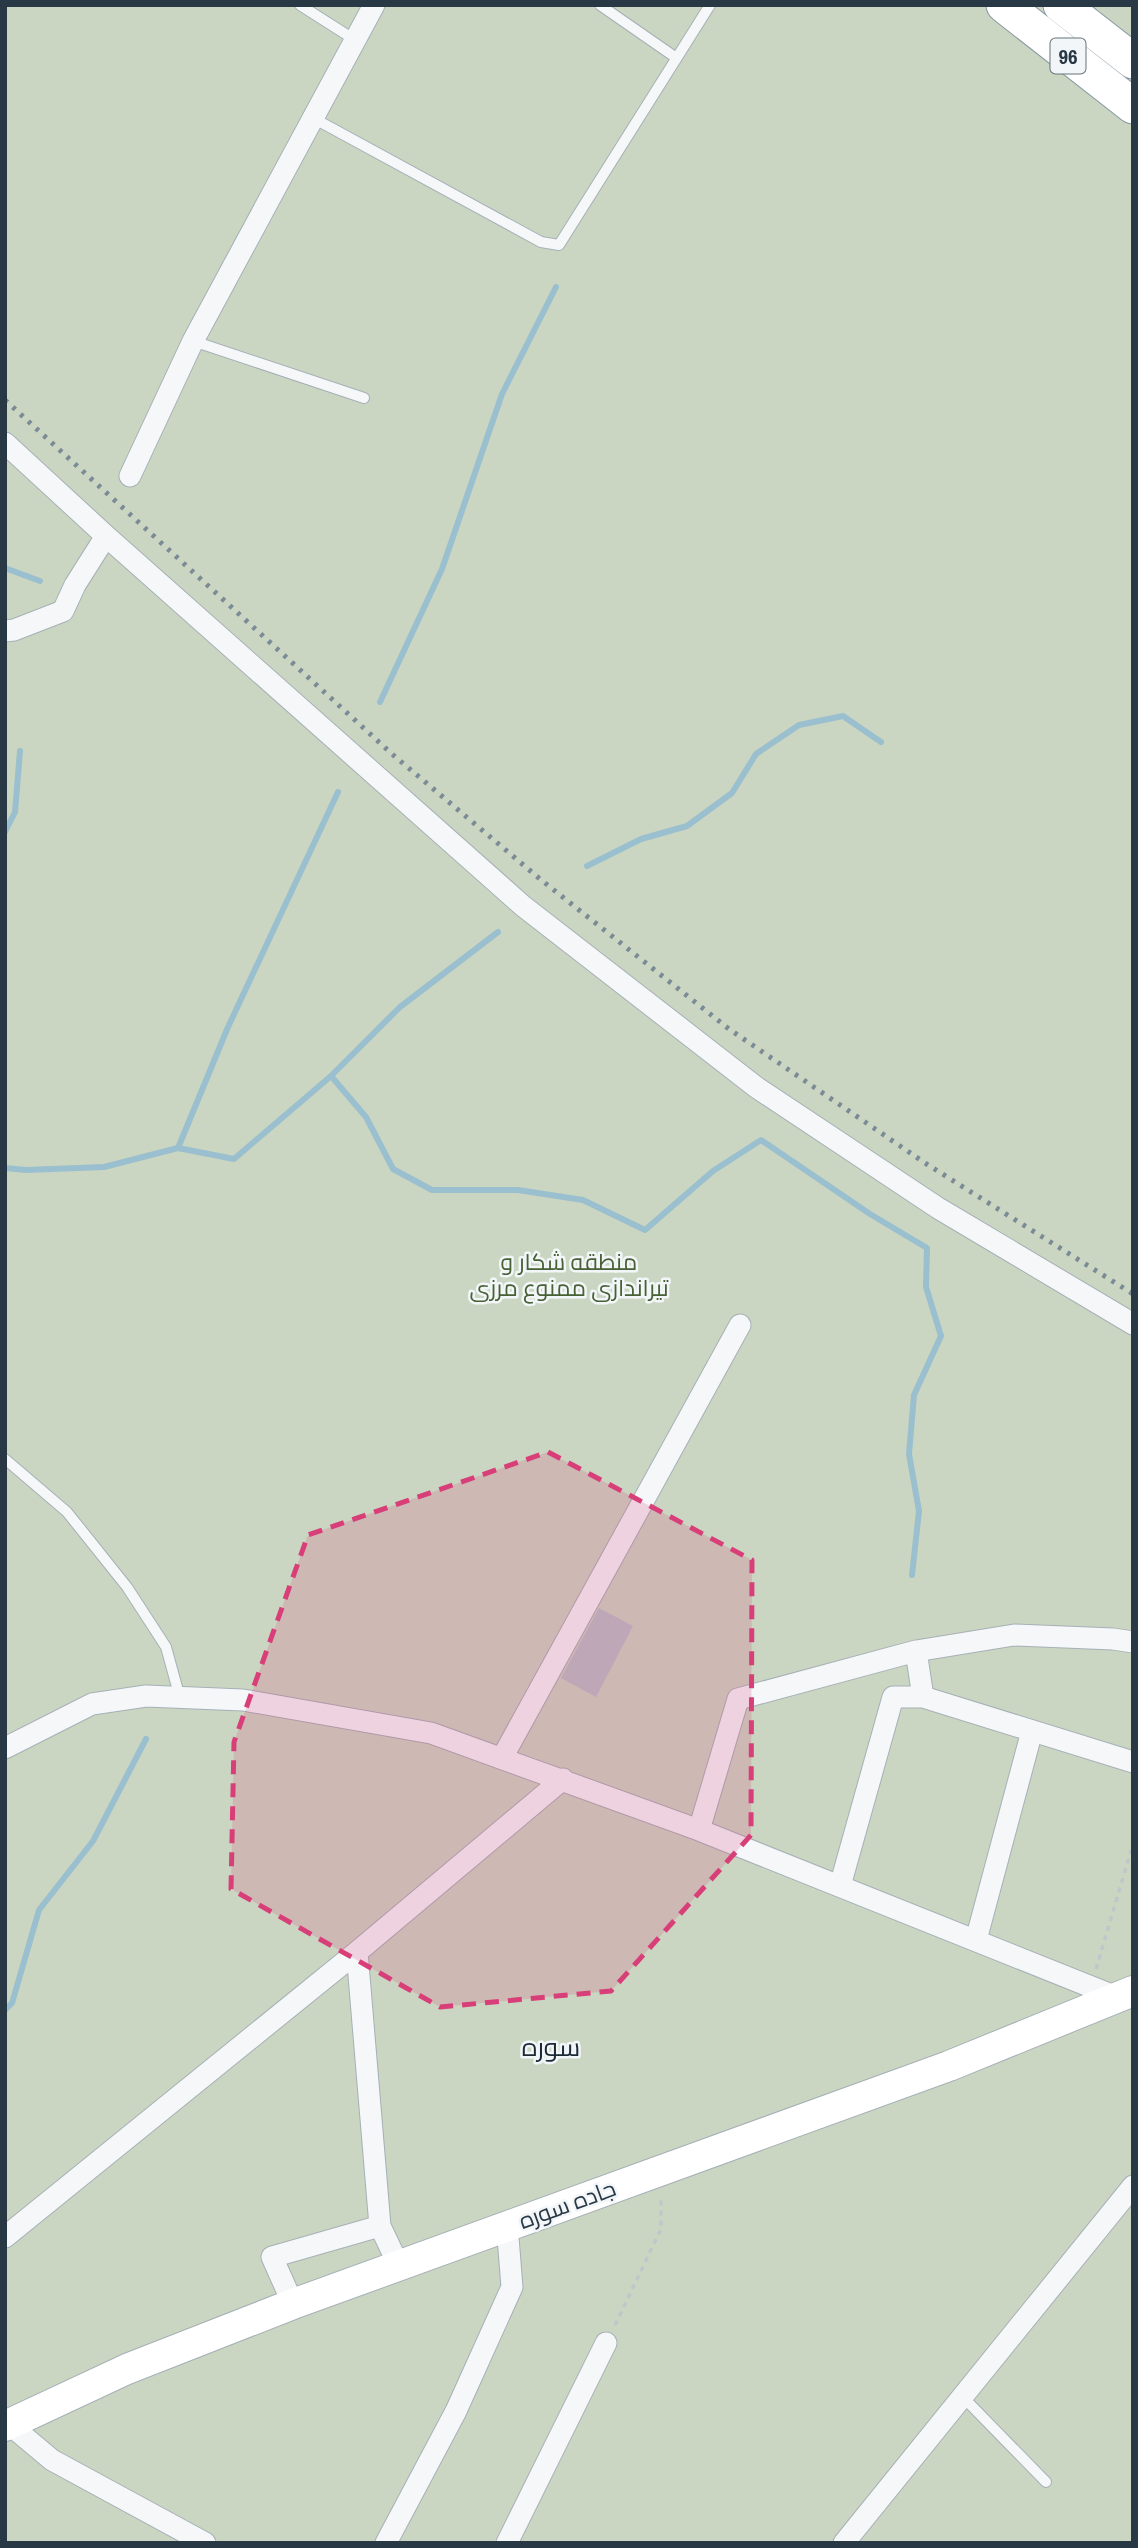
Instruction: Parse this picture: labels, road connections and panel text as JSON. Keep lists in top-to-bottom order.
{
  "streets": {
    "highway": ["96"],
    "main road": ["جاده سوره"]
  },
  "districts": ["سوره"],
  "parks": ["منطقه شکار و تیراندازی ممنوع مرزی"]
}
